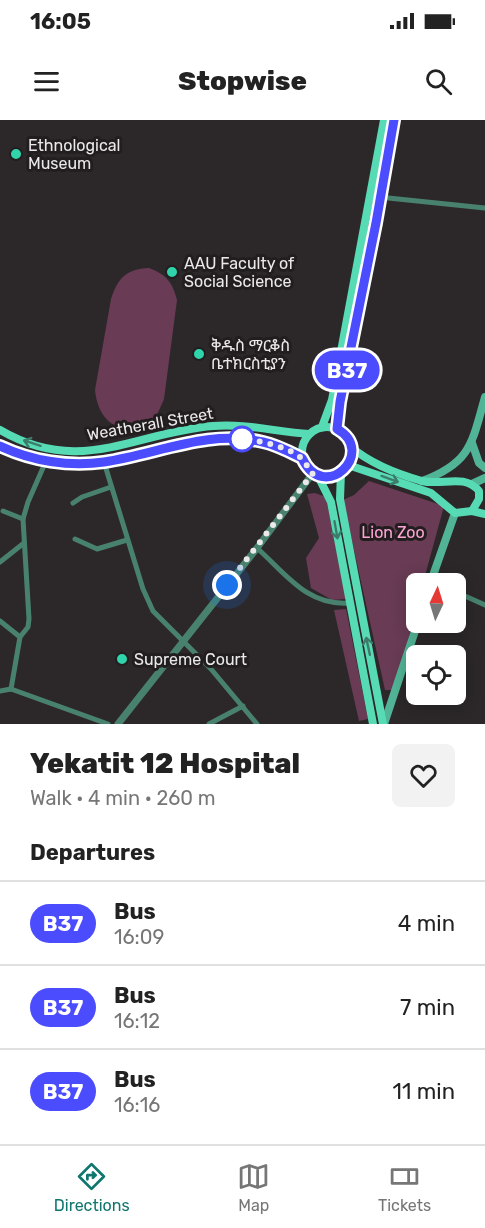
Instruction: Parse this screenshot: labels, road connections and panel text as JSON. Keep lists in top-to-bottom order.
{
  "streets": {
    "main road": ["Weatherall Street"]
  },
  "parks": ["Lion Zoo"],
  "places": [
    "Ethnological Museum",
    "AAU Faculty of Social Science",
    "ቅዱስ ማርቆስ ቤተክርስቲያን",
    "Supreme Court"
  ],
  "lines": ["bus line B37"],
  "north": "top",
  "page": {
    "status": "16:05",
    "header": "Stopwise",
    "on_map": "B37",
    "heading": [
      ["Yekatit 12 Hospital", "Walk · 4 min · 260 m"],
      "Departures"
    ],
    "list": [
      {
        "mark": "B37",
        "name": "Bus",
        "note": "16:09",
        "value": "4 min"
      },
      {
        "mark": "B37",
        "name": "Bus",
        "note": "16:12",
        "value": "7 min"
      },
      {
        "mark": "B37",
        "name": "Bus",
        "note": "16:16",
        "value": "11 min"
      }
    ],
    "tabs": ["Directions", "Map", "Tickets"]
  }
}
